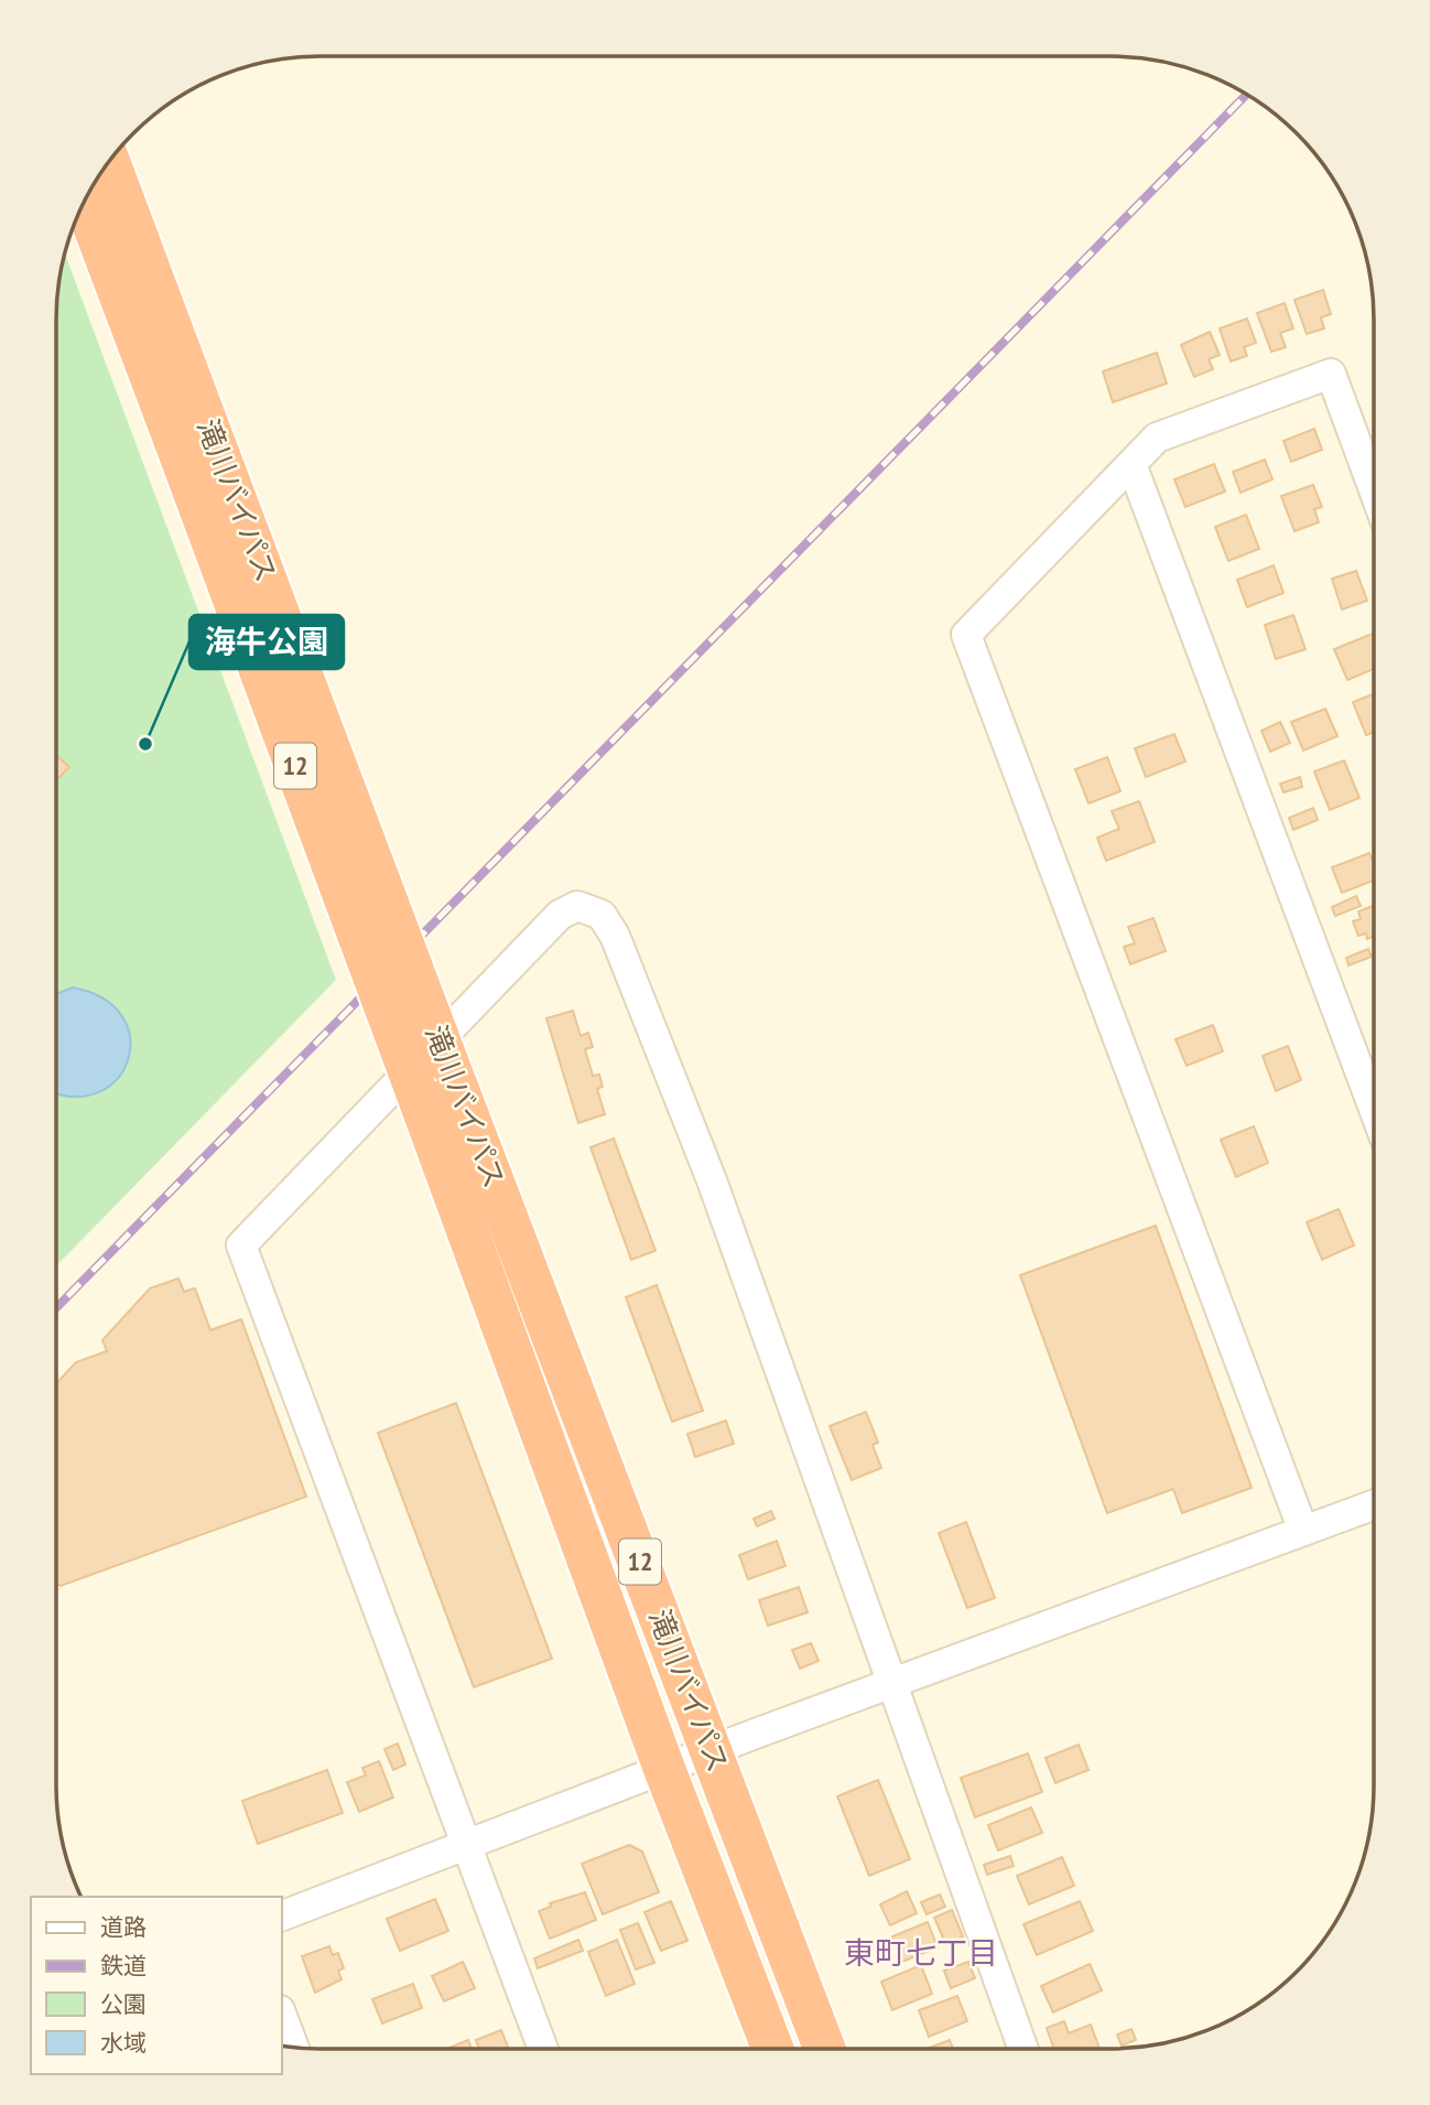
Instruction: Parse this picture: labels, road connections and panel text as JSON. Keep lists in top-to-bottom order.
{
  "streets": {
    "highway": ["滝川バイパス", "12"]
  },
  "districts": ["東町七丁目"],
  "places": ["海牛公園"],
  "legend": [
    "道路",
    "鉄道",
    "公園",
    "水域"
  ]
}
